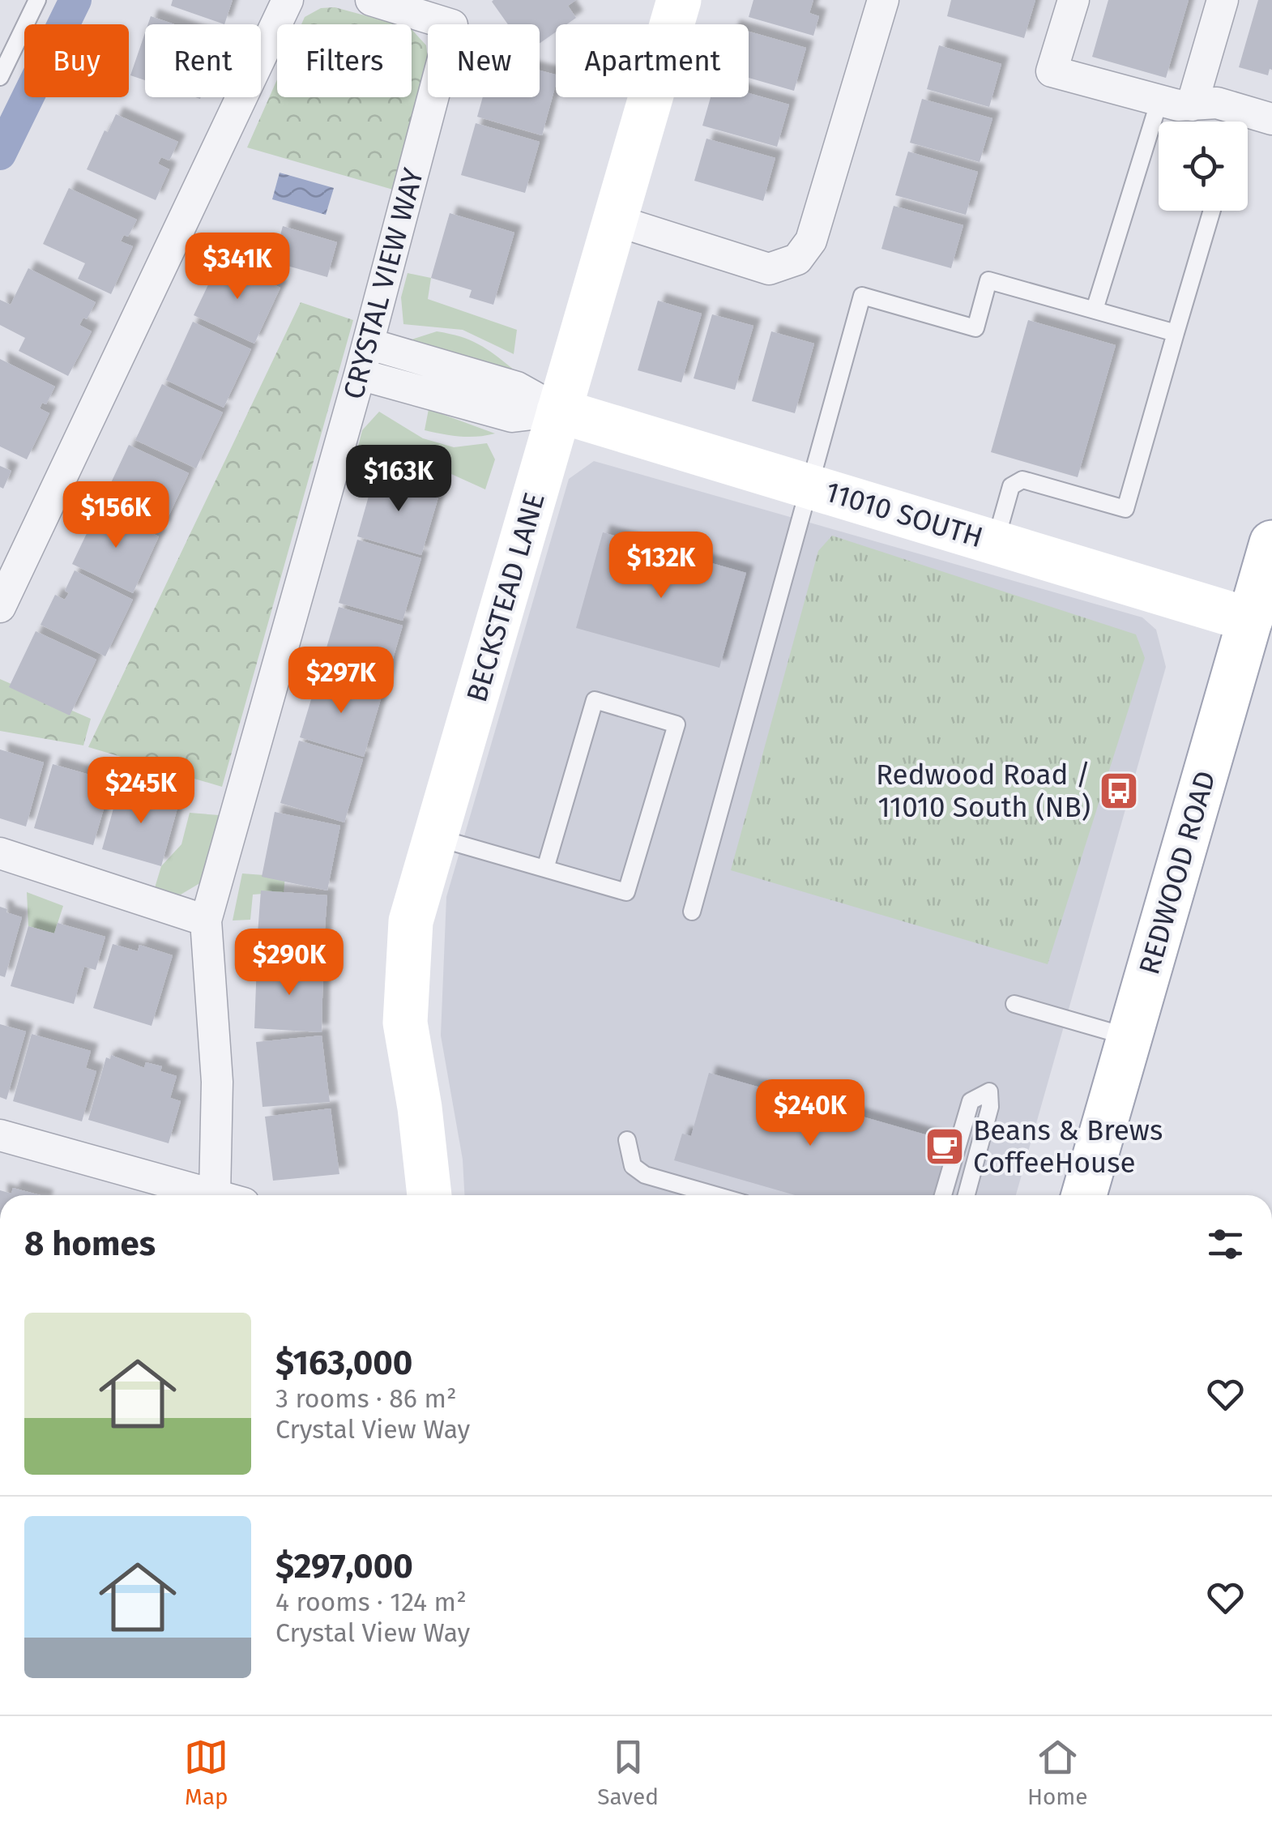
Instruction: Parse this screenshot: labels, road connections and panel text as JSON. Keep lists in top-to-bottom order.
{
  "streets": {
    "street": [
      "CRYSTAL VIEW WAY",
      "11010 SOUTH",
      "BECKSTEAD LANE",
      "REDWOOD ROAD"
    ]
  },
  "crossings": [
    ["CRYSTAL VIEW WAY", "11010 SOUTH"],
    ["11010 SOUTH", "BECKSTEAD LANE"],
    ["11010 SOUTH", "REDWOOD ROAD"]
  ],
  "places": {
    "bus stop": ["Redwood Road / 11010 South (NB)"],
    "cafe": ["Beans & Brews CoffeeHouse"]
  },
  "page": {
    "chip": [
      "Buy",
      "Rent",
      "Filters",
      "New",
      "Apartment"
    ],
    "price": [
      "$341K",
      "$163K",
      "$156K",
      "$132K",
      "$297K",
      "$245K",
      "$290K",
      "$240K"
    ],
    "heading": "8 homes",
    "list": [
      {
        "name": "$163,000",
        "note": "3 rooms · 86 m² · Crystal View Way"
      },
      {
        "name": "$297,000",
        "note": "4 rooms · 124 m² · Crystal View Way"
      }
    ],
    "tabs": ["Map", "Saved", "Home"]
  }
}
